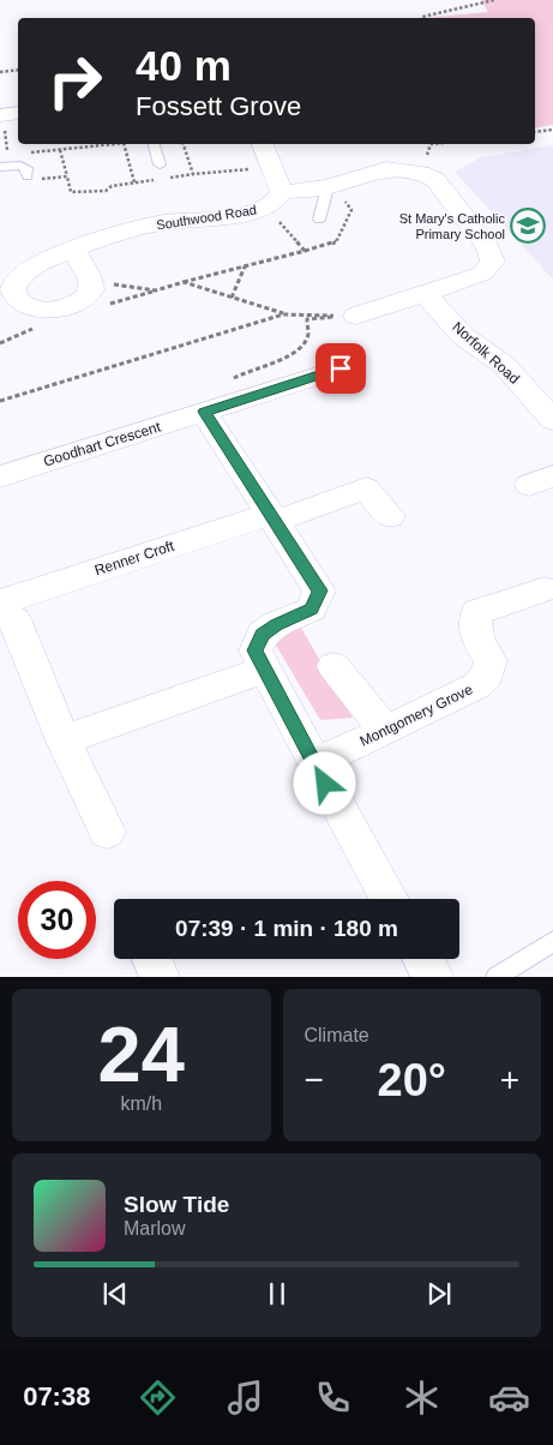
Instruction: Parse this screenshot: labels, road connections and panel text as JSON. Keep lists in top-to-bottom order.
{
  "streets": {
    "street": [
      "Southwood Road",
      "Norfolk Road",
      "Goodhart Crescent",
      "Renner Croft",
      "Montgomery Grove"
    ]
  },
  "places": {
    "school or university": ["St Mary's Catholic Primary School"]
  },
  "page": {
    "turn": ["40 m", "Fossett Grove"],
    "limit": "30",
    "trip": "07:39 · 1 min · 180 m",
    "tile": [
      ["24", "km/h"],
      "Climate"
    ],
    "heat": ["−", "20°", "+"],
    "song": ["Slow Tide", "Marlow"],
    "tabs": "07:38"
  }
}
